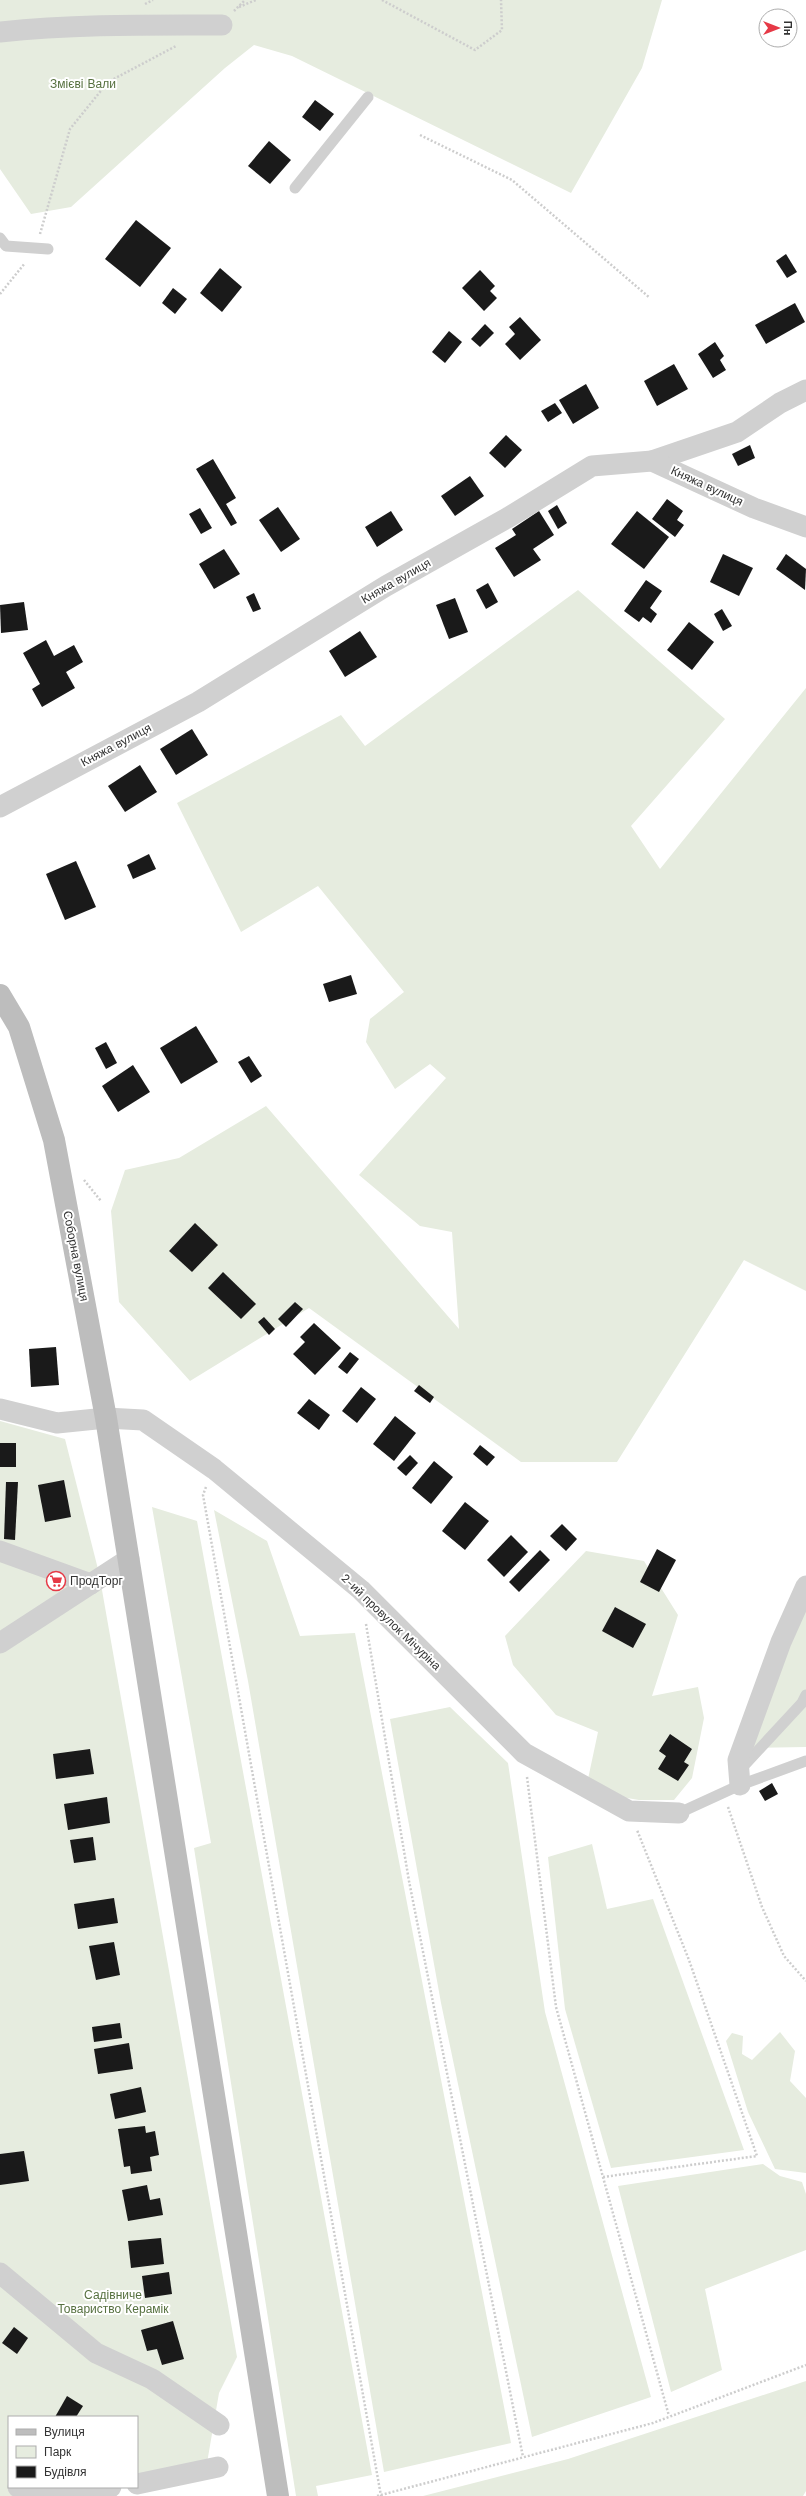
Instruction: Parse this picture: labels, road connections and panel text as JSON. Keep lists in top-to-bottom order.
{
  "streets": {
    "main road": ["Соборна вулиця"],
    "street": ["Княжа вулиця", "2-ий провулок Мічуріна"]
  },
  "crossings": [
    ["Соборна вулиця", "2-ий провулок Мічуріна"]
  ],
  "parks": ["Змієві Вали", "Садівниче Товариство Керамік"],
  "places": {
    "supermarket": ["ПродТорг"]
  },
  "legend": ["Вулиця", "Парк", "Будівля"],
  "north": "right"
}
